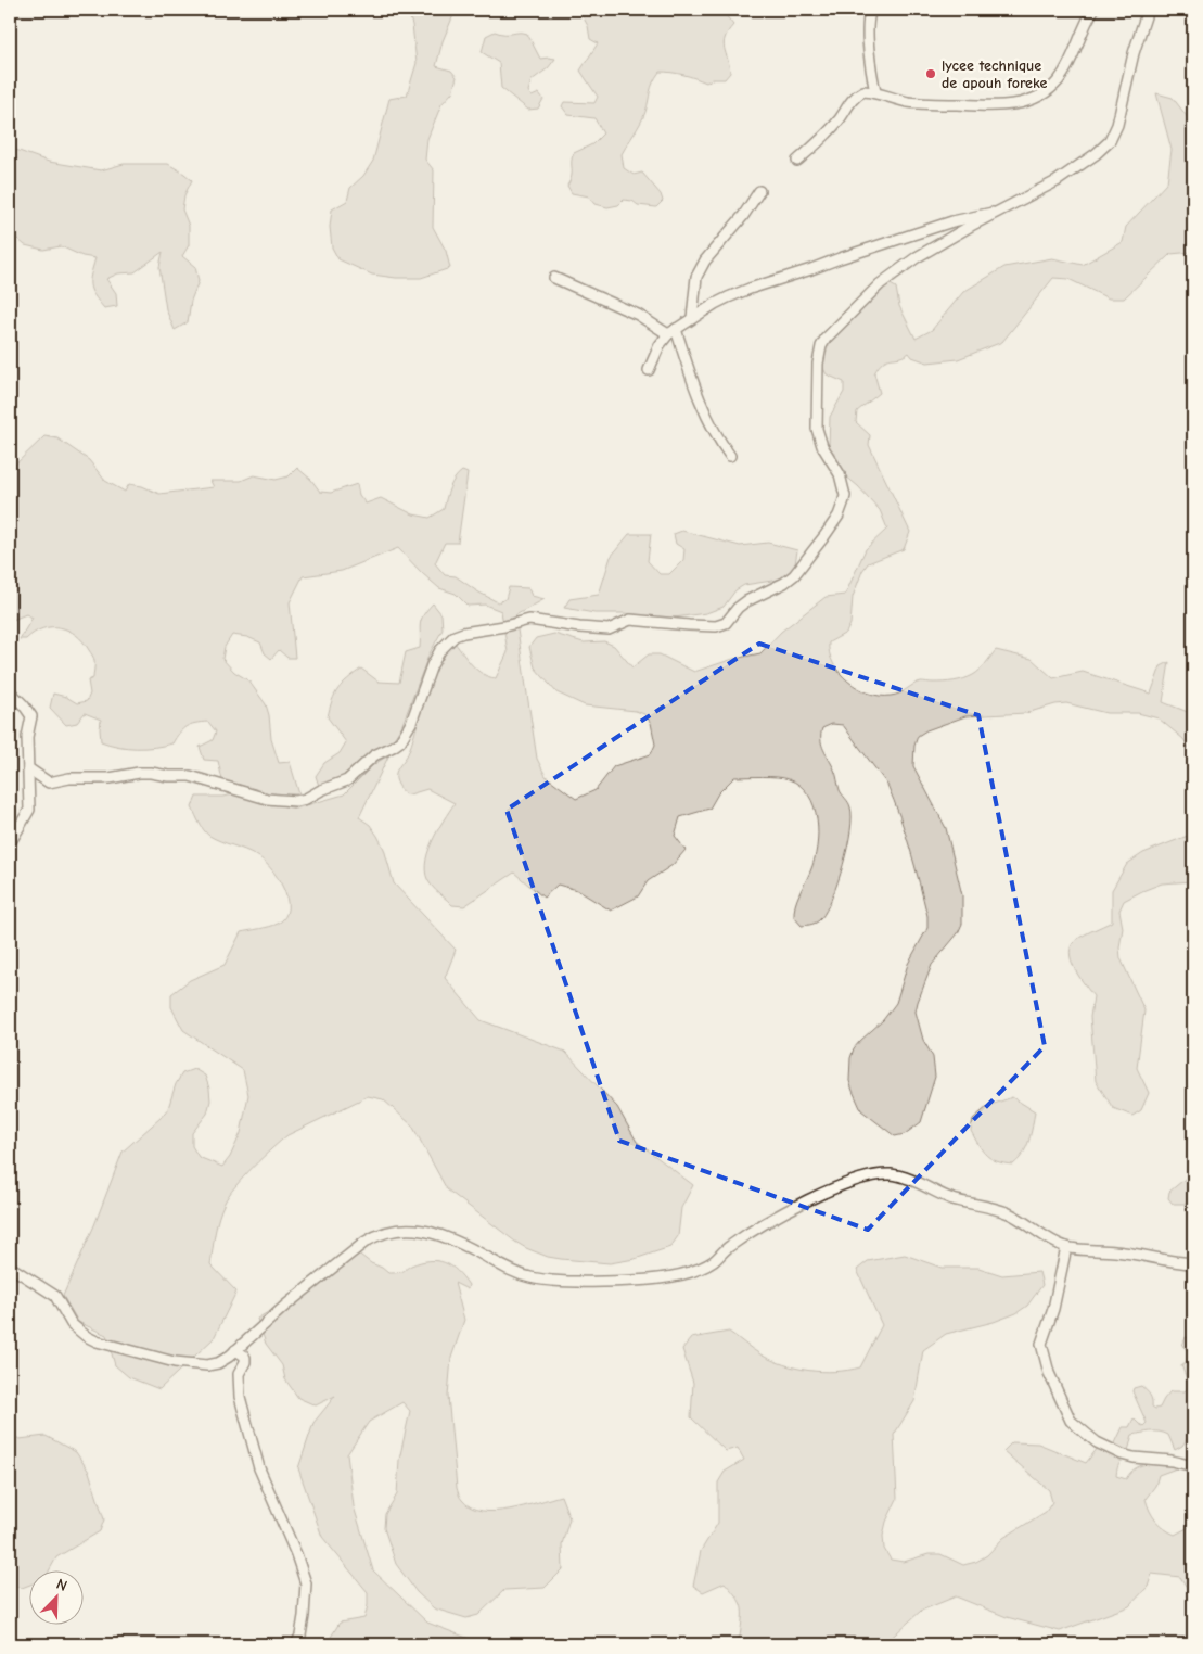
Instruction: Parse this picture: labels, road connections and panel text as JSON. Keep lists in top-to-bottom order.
{
  "places": ["lycee technique de apouh foreke"],
  "north": "top right"
}
